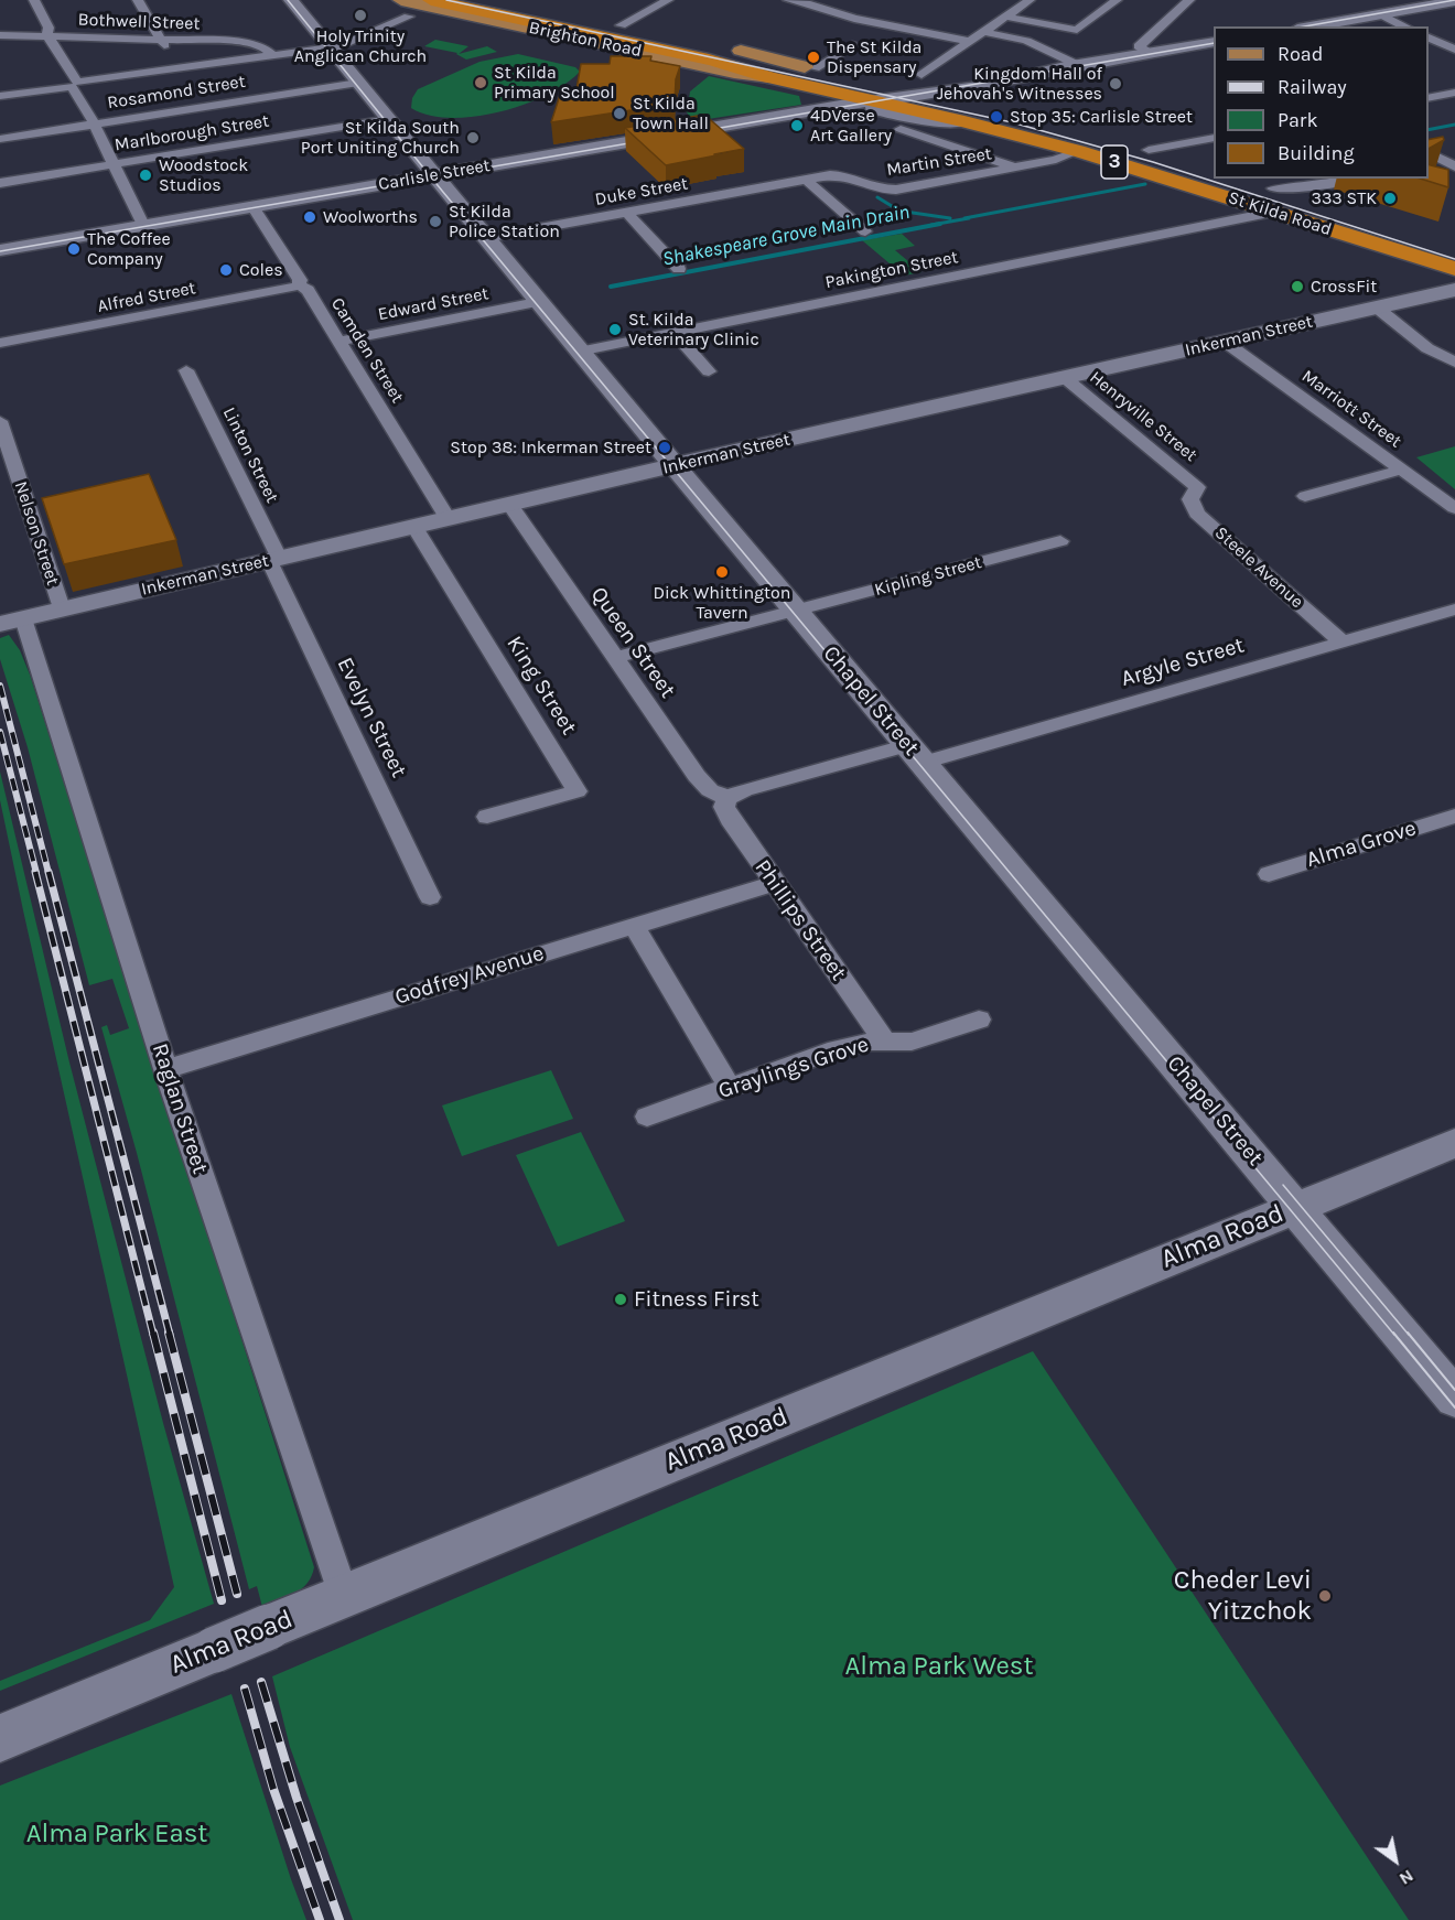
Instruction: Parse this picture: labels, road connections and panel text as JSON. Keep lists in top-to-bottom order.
{
  "streets": {
    "highway": ["Brighton Road", "3", "St Kilda Road"],
    "street": [
      "Bothwell Street",
      "Rosamond Street",
      "Marlborough Street",
      "Martin Street",
      "Carlisle Street",
      "Duke Street",
      "Pakington Street",
      "Alfred Street",
      "Edward Street",
      "Inkerman Street",
      "Camden Street",
      "Marriott Street",
      "Henryville Street",
      "Linton Street",
      "Nelson Street",
      "Steele Avenue",
      "Kipling Street",
      "Queen Street",
      "Argyle Street",
      "King Street",
      "Chapel Street",
      "Evelyn Street",
      "Alma Grove",
      "Phillips Street",
      "Godfrey Avenue",
      "Graylings Grove",
      "Raglan Street",
      "Alma Road"
    ]
  },
  "crossings": [
    ["Brighton Road", "3"],
    ["Brighton Road", "Carlisle Street"],
    ["Brighton Road", "St Kilda Road"],
    ["Rosamond Street", "Chapel Street"],
    ["Marlborough Street", "Chapel Street"],
    ["Martin Street", "Duke Street"],
    ["Martin Street", "St Kilda Road"],
    ["Carlisle Street", "St Kilda Road"],
    ["Carlisle Street", "Camden Street"],
    ["Carlisle Street", "Chapel Street"],
    ["Duke Street", "Chapel Street"],
    ["St Kilda Road", "Pakington Street"],
    ["Pakington Street", "Chapel Street"],
    ["Alfred Street", "Camden Street"],
    ["Edward Street", "Camden Street"],
    ["Edward Street", "Chapel Street"],
    ["Inkerman Street", "Camden Street"],
    ["Inkerman Street", "Marriott Street"],
    ["Inkerman Street", "Henryville Street"],
    ["Inkerman Street", "Linton Street"],
    ["Inkerman Street", "Nelson Street"],
    ["Inkerman Street", "Queen Street"],
    ["Inkerman Street", "King Street"],
    ["Inkerman Street", "Chapel Street"],
    ["Inkerman Street", "Evelyn Street"],
    ["Inkerman Street", "Raglan Street"],
    ["Henryville Street", "Steele Avenue"],
    ["Linton Street", "Evelyn Street"],
    ["Steele Avenue", "Argyle Street"],
    ["Kipling Street", "Queen Street"],
    ["Kipling Street", "Chapel Street"],
    ["Queen Street", "Argyle Street"],
    ["Queen Street", "Phillips Street"],
    ["Argyle Street", "Chapel Street"],
    ["Argyle Street", "Phillips Street"],
    ["Chapel Street", "Alma Road"],
    ["Phillips Street", "Godfrey Avenue"],
    ["Phillips Street", "Graylings Grove"],
    ["Godfrey Avenue", "Raglan Street"],
    ["Raglan Street", "Alma Road"]
  ],
  "water": ["Shakespeare Grove Main Drain"],
  "parks": ["Alma Park West", "Alma Park East"],
  "places": [
    "Holy Trinity Anglican Church",
    "The St Kilda Dispensary",
    "St Kilda Primary School",
    "Kingdom Hall of Jehovah's Witnesses",
    "St Kilda Town Hall",
    "Stop 35: Carlisle Street",
    "4DVerse Art Gallery",
    "St Kilda South Port Uniting Church",
    "Woodstock Studios",
    "333 STK",
    "Woolworths",
    "St Kilda Police Station",
    "The Coffee Company",
    "Coles",
    "CrossFit",
    "St. Kilda Veterinary Clinic",
    "Stop 38: Inkerman Street",
    "Dick Whittington Tavern",
    "Fitness First",
    "Cheder Levi Yitzchok"
  ],
  "legend": [
    "Road",
    "Railway",
    "Park",
    "Building"
  ],
  "north": "bottom right"
}
